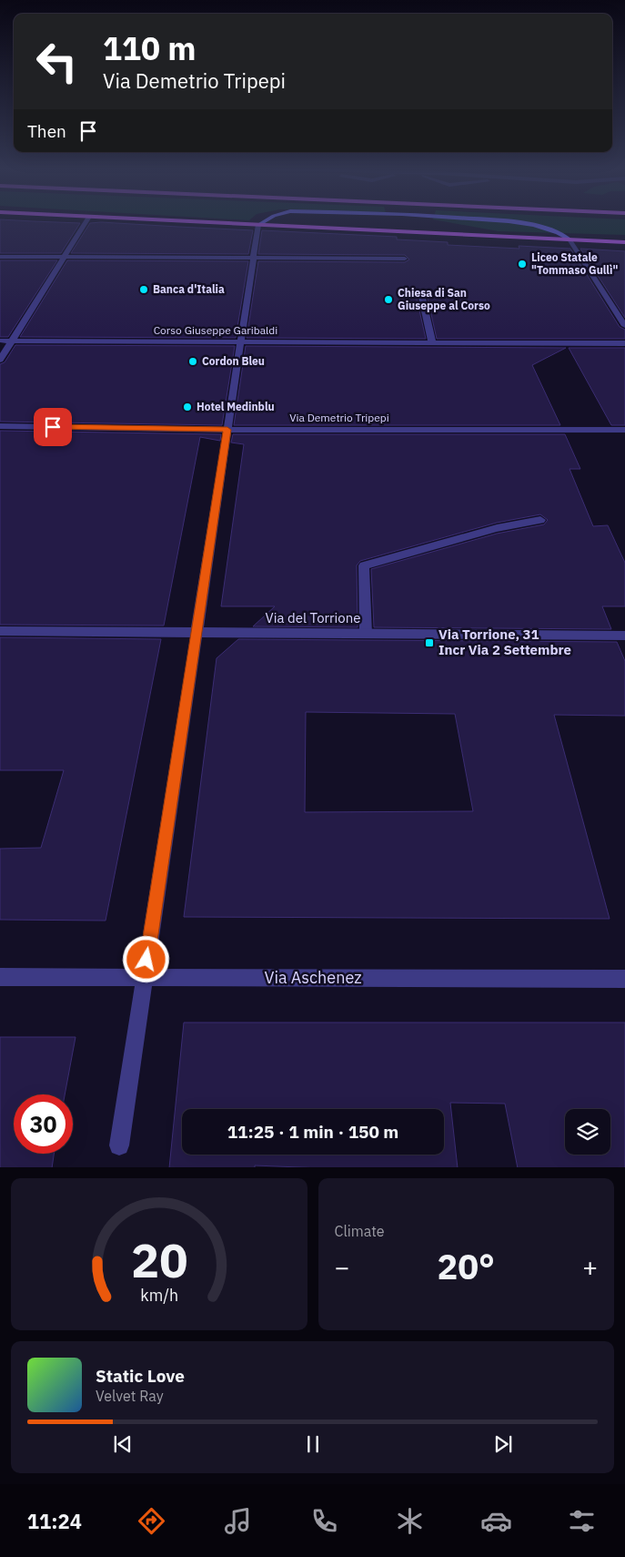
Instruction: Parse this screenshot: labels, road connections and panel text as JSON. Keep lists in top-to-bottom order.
{
  "streets": {
    "street": [
      "Corso Giuseppe Garibaldi",
      "Via Demetrio Tripepi",
      "Via del Torrione",
      "Via Aschenez"
    ]
  },
  "places": {
    "other": [
      "Liceo Statale \"Tommaso Gullì\"",
      "Banca d'Italia",
      "Chiesa di San Giuseppe al Corso",
      "Cordon Bleu",
      "Hotel Medinblu"
    ],
    "transit": ["Via Torrione, 31 Incr Via 2 Settembre"]
  },
  "page": {
    "turn": ["110 m", "Via Demetrio Tripepi"],
    "then": "Then",
    "limit": "30",
    "trip": "11:25 · 1 min · 150 m",
    "tile": "Climate",
    "heat": ["−", "20°", "+"],
    "song": ["Static Love", "Velvet Ray"],
    "tabs": "11:24",
    "gauge": ["20", "km/h"]
  }
}
